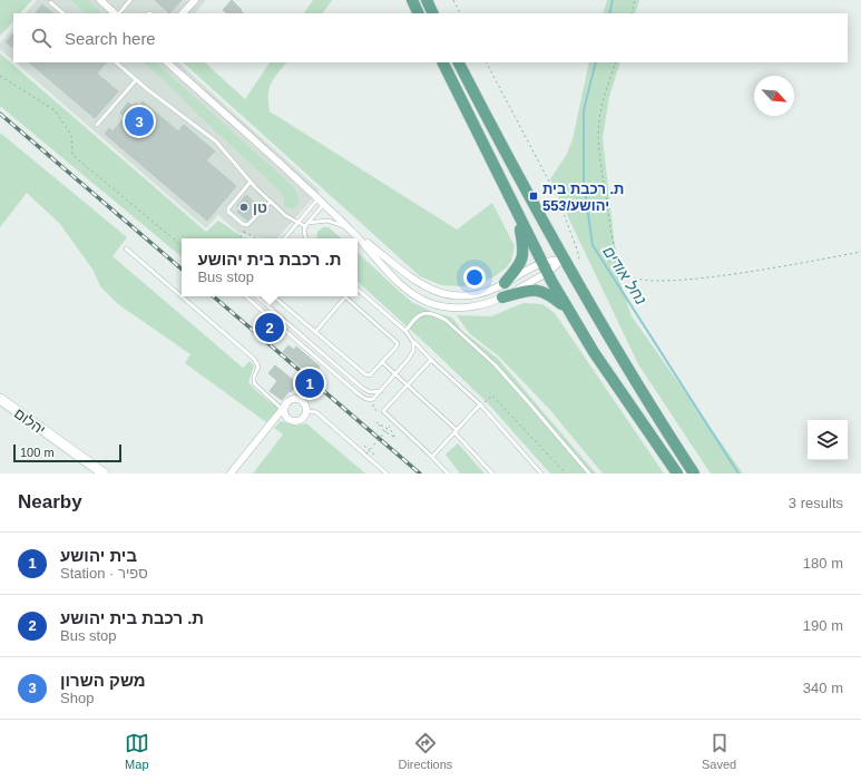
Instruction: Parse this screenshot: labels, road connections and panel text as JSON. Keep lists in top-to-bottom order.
{
  "streets": {
    "street": ["יהלום"]
  },
  "water": ["נחל אודים"],
  "places": {
    "transit": ["ת. רכבת בית יהושע/553"],
    "other": ["טן"]
  },
  "scale_bar": "100 m",
  "north": "bottom right",
  "page": {
    "search": "Search here",
    "pins": ["3", "2", "1"],
    "popup": ["ת. רכבת בית יהושע", "Bus stop"],
    "scale": "100 m",
    "heading": ["Nearby", "3 results"],
    "list": [
      {
        "mark": "1",
        "name": "בית יהושע",
        "note": "Station · ספיר",
        "value": "180 m"
      },
      {
        "mark": "2",
        "name": "ת. רכבת בית יהושע",
        "note": "Bus stop",
        "value": "190 m"
      },
      {
        "mark": "3",
        "name": "משק השרון",
        "note": "Shop",
        "value": "340 m"
      }
    ],
    "nav": ["Map", "Directions", "Saved"]
  }
}
